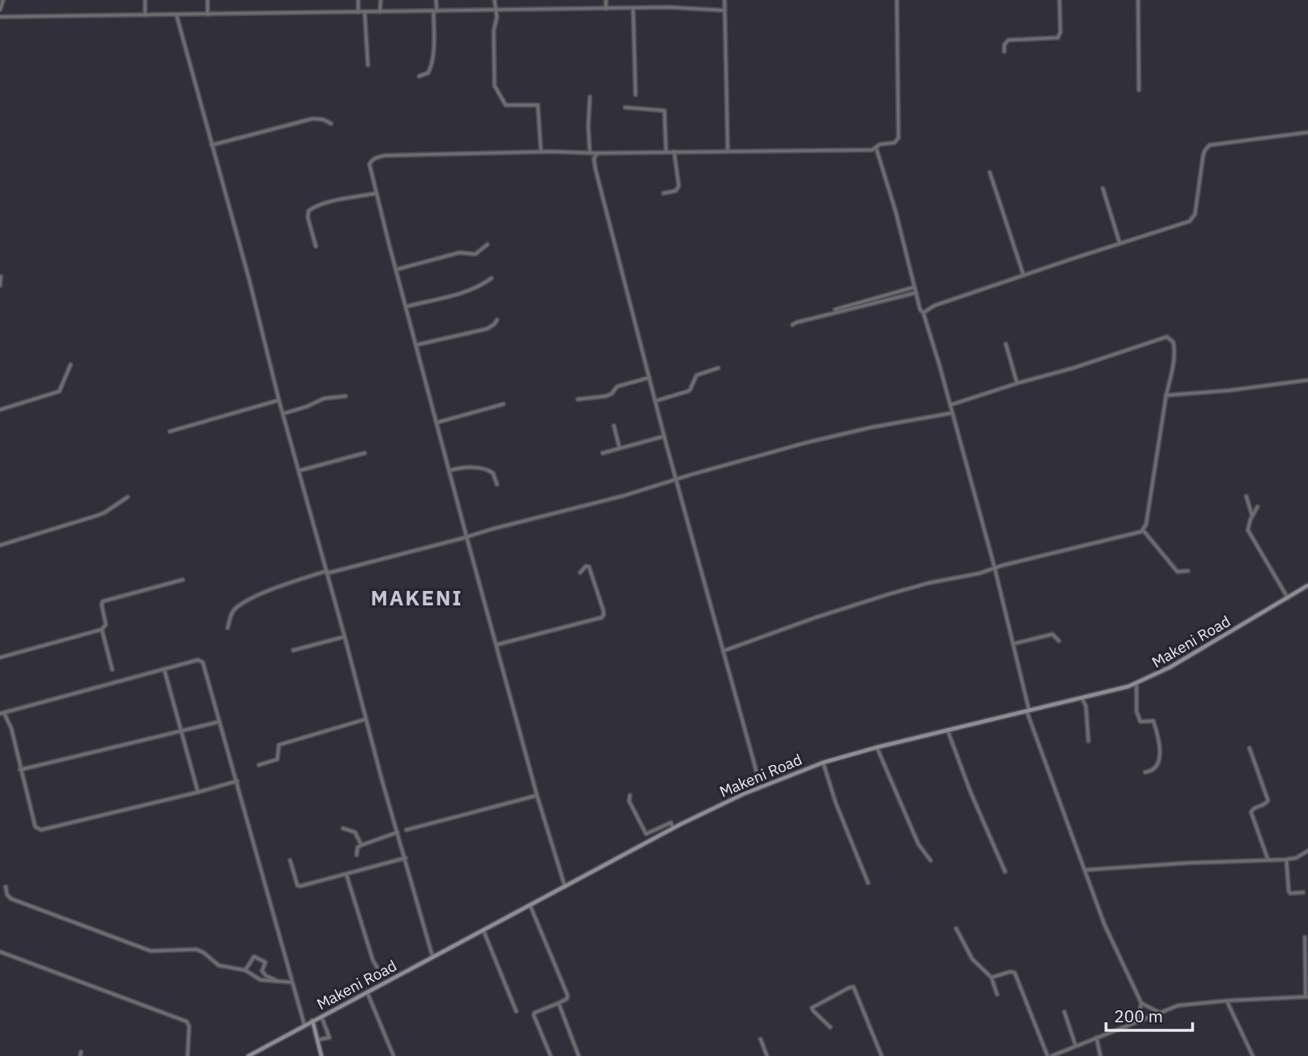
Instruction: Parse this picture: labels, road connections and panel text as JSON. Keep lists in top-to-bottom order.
{
  "streets": {
    "main road": ["Makeni Road"]
  },
  "districts": ["MAKENI"],
  "scale_bar": "200 m"
}
